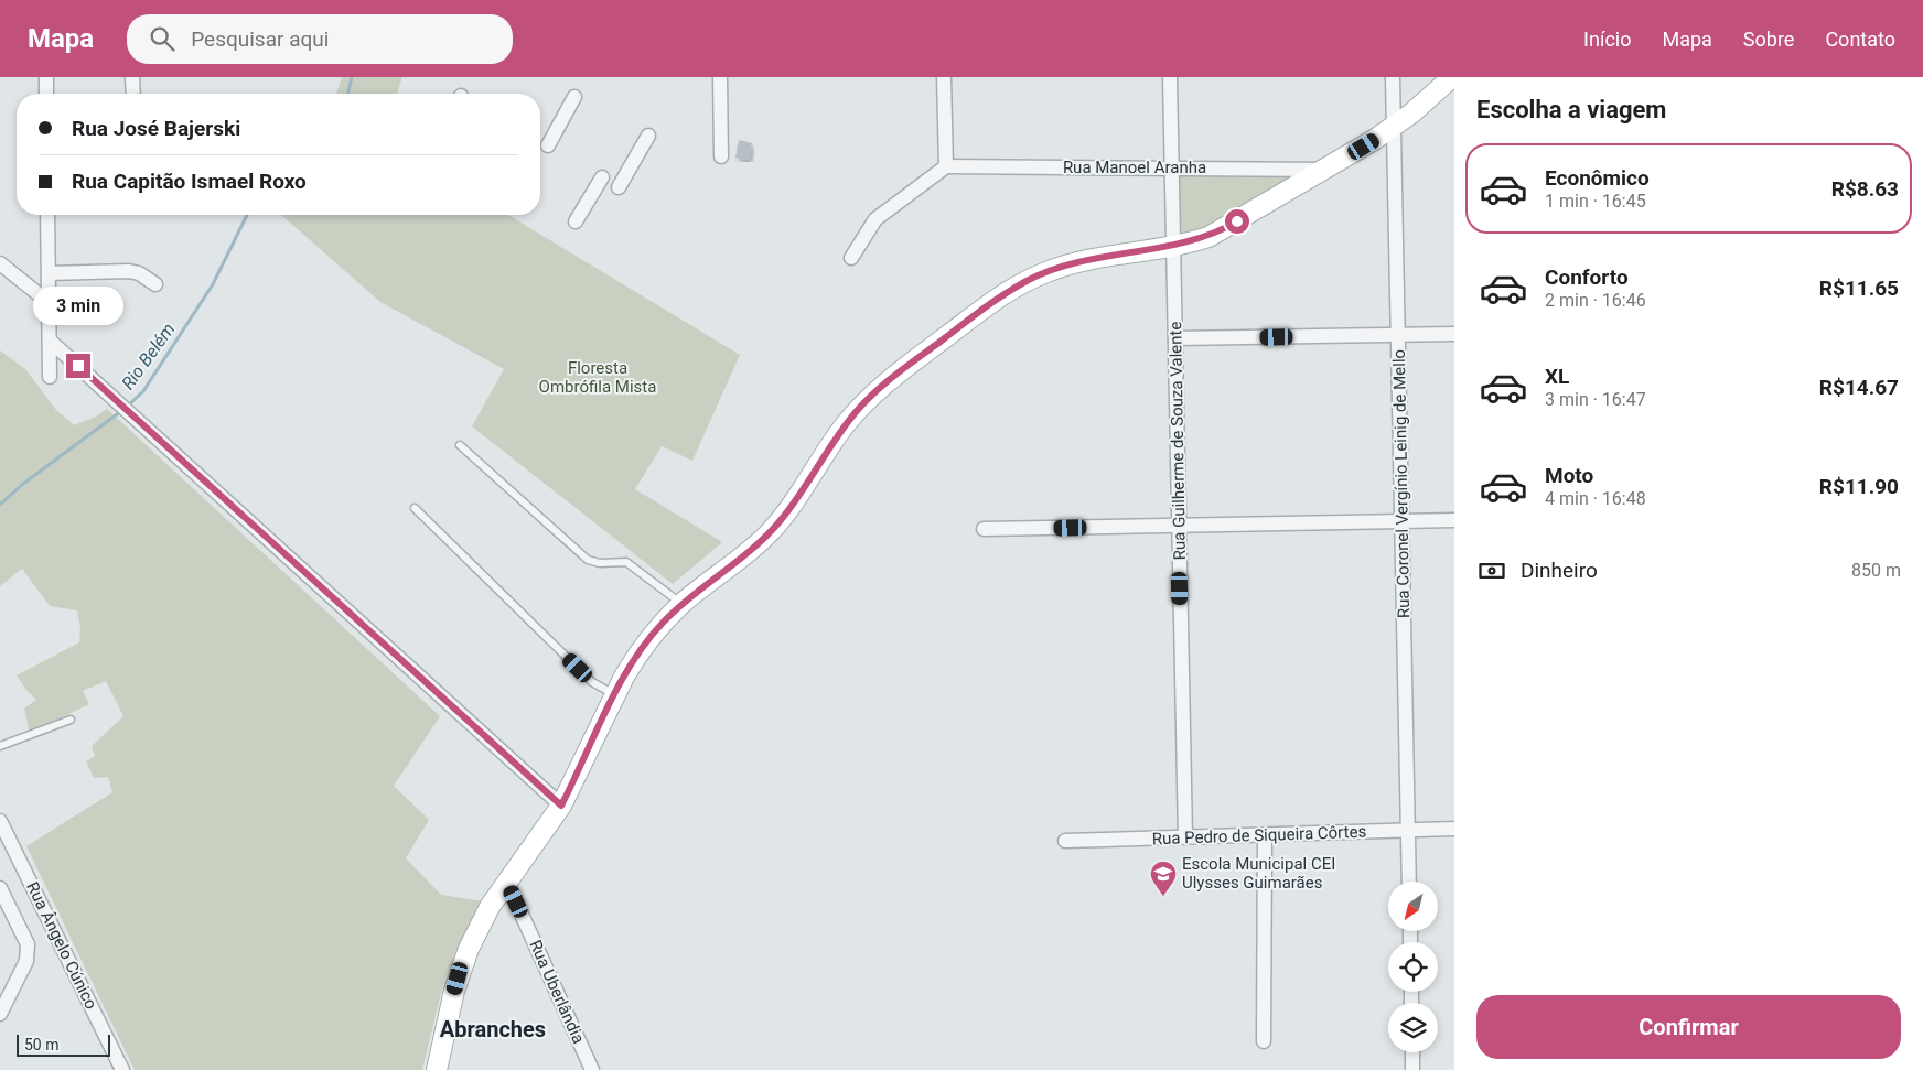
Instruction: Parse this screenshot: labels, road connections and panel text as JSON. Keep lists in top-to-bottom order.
{
  "streets": {
    "street": [
      "Rua Manoel Aranha",
      "Rua Guilherme de Souza Valente",
      "Rua Coronel Vergínio Leinig de Mello",
      "Rua Pedro de Siqueira Côrtes",
      "Rua Ângelo Cúnico",
      "Rua Uberlândia"
    ]
  },
  "crossings": [
    ["Rua Manoel Aranha", "Rua Guilherme de Souza Valente"],
    ["Rua Guilherme de Souza Valente", "Rua Pedro de Siqueira Côrtes"],
    ["Rua Coronel Vergínio Leinig de Mello", "Rua Pedro de Siqueira Côrtes"]
  ],
  "districts": ["Abranches"],
  "water": ["Rio Belém"],
  "parks": ["Floresta Ombrófila Mista"],
  "places": {
    "school or university": ["Escola Municipal CEI Ulysses Guimarães"]
  },
  "scale_bar": "50 m",
  "north": "bottom left",
  "page": {
    "header": "Mapa",
    "search": "Pesquisar aqui",
    "nav": [
      "Início",
      "Mapa",
      "Sobre",
      "Contato"
    ],
    "heading": "Escolha a viagem",
    "banner": ["Rua José Bajerski", "Rua Capitão Ismael Roxo"],
    "list": [
      {
        "name": "Econômico",
        "note": "1 min · 16:45",
        "value": "R$8.63"
      },
      {
        "name": "Conforto",
        "note": "2 min · 16:46",
        "value": "R$11.65"
      },
      {
        "name": "XL",
        "note": "3 min · 16:47",
        "value": "R$14.67"
      },
      {
        "name": "Moto",
        "note": "4 min · 16:48",
        "value": "R$11.90"
      }
    ],
    "bubble": "3 min",
    "pay": ["Dinheiro", "850 m"],
    "buttons": "Confirmar",
    "scale": "50 m"
  }
}
